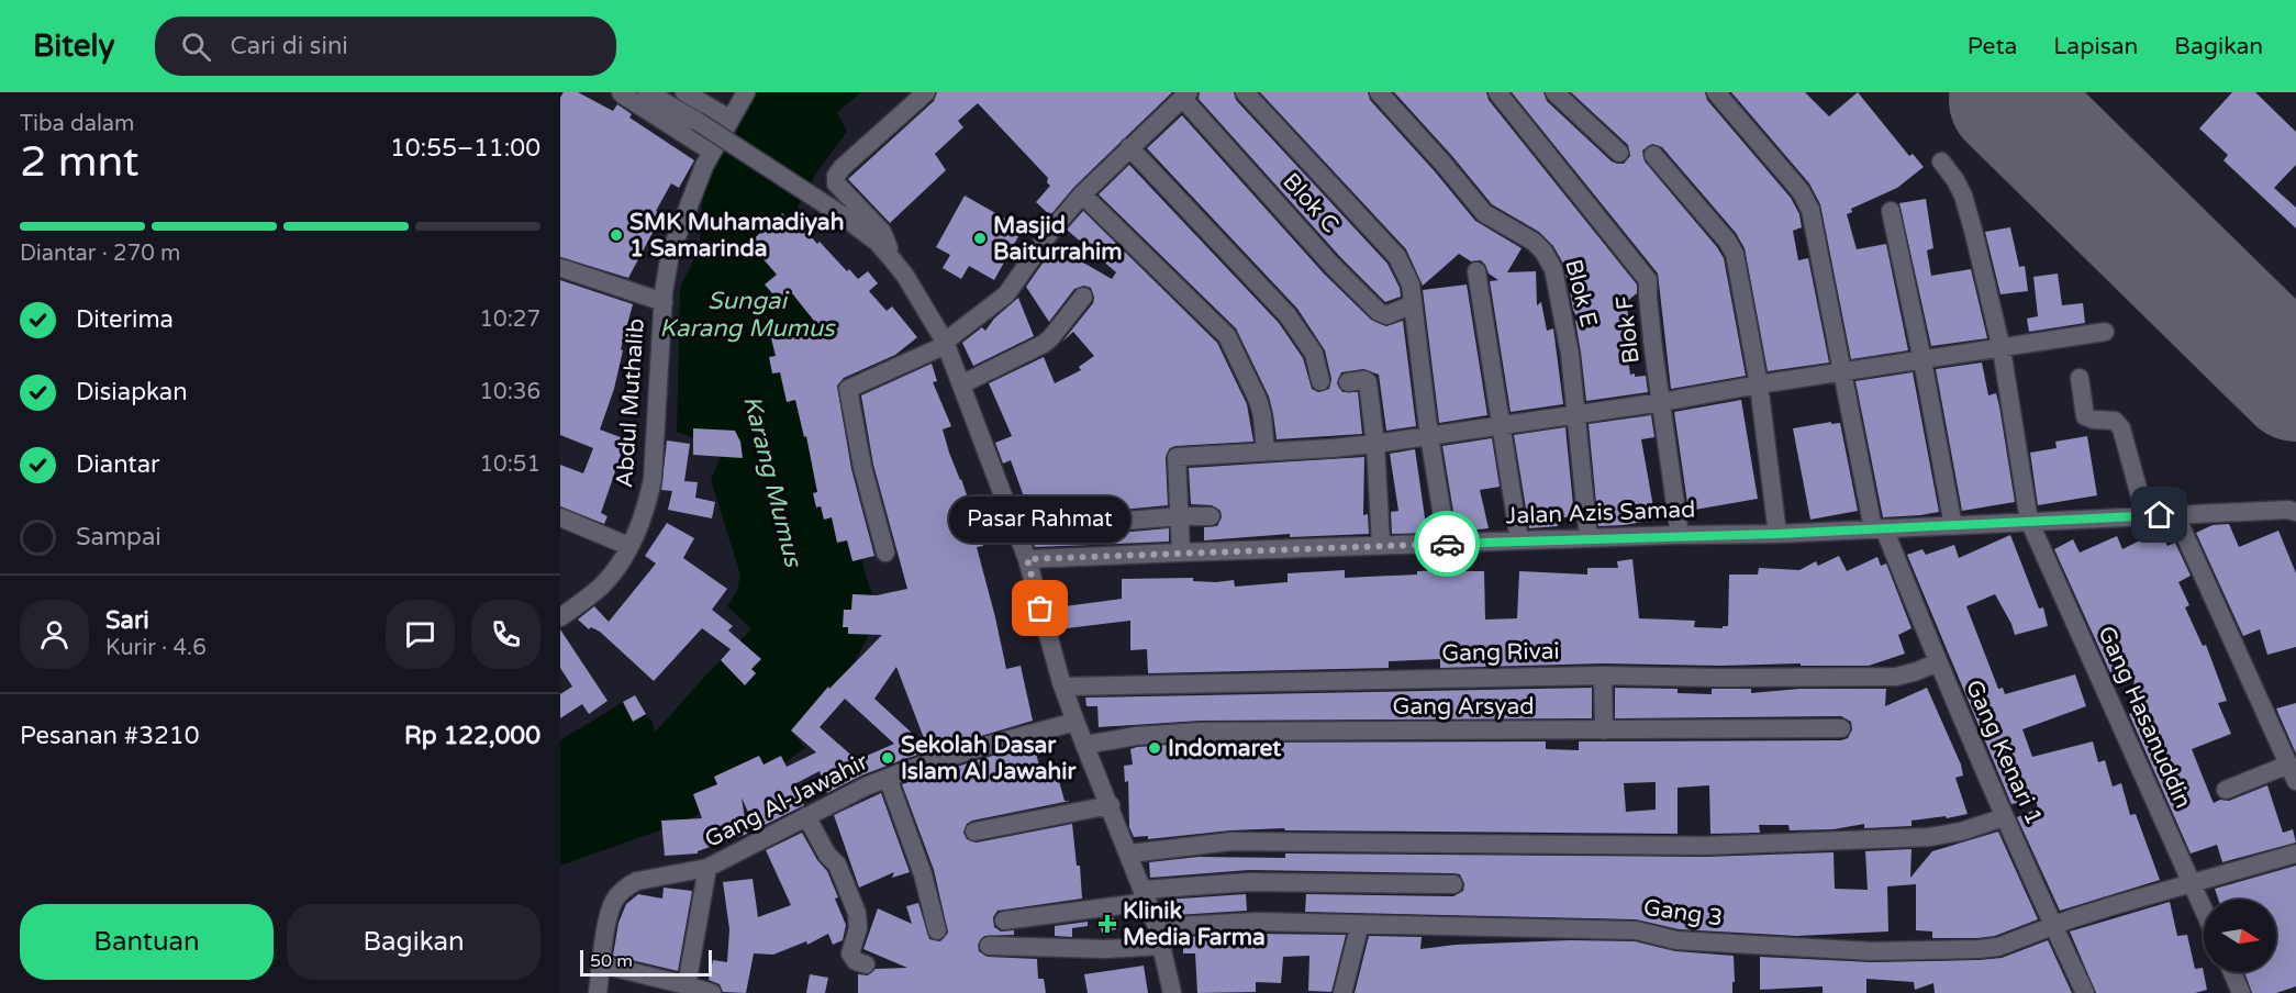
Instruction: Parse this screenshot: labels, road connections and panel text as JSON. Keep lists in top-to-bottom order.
{
  "streets": {
    "street": [
      "Blok C",
      "Blok E",
      "Blok F",
      "Abdul Muthalib",
      "Jalan Azis Samad",
      "Gang Rivai",
      "Gang Arsyad",
      "Gang Hasanuddin",
      "Gang Kenari 1",
      "Gang Al-Jawahir",
      "Gang 3"
    ]
  },
  "crossings": [
    ["Blok E", "Jalan Azis Samad"],
    ["Blok F", "Jalan Azis Samad"],
    ["Jalan Azis Samad", "Gang Hasanuddin"],
    ["Jalan Azis Samad", "Gang Kenari 1"],
    ["Gang Rivai", "Gang Kenari 1"],
    ["Gang Hasanuddin", "Gang 3"],
    ["Gang Kenari 1", "Gang 3"]
  ],
  "water": ["Sungai Karang Mumus", "Karang Mumus"],
  "places": {
    "other": [
      "SMK Muhamadiyah 1 Samarinda",
      "Masjid Baiturrahim",
      "Pasar Rahmat",
      "Indomaret",
      "Sekolah Dasar Islam Al Jawahir"
    ],
    "health": ["Klinik Media Farma"]
  },
  "scale_bar": "50 m",
  "north": "right",
  "page": {
    "header": "Bitely",
    "search": "Cari di sini",
    "nav": ["Peta", "Lapisan", "Bagikan"],
    "heading": ["2 mnt", "Tiba dalam", "10:55–11:00"],
    "panel": [
      "Sari",
      "Kurir · 4.6",
      "Pesanan #3210",
      "Rp 122,000"
    ],
    "bar": "Diantar · 270 m",
    "list": [
      ["Diterima", "10:27"],
      ["Disiapkan", "10:36"],
      ["Diantar", "10:51"],
      "Sampai"
    ],
    "bubble": "Pasar Rahmat",
    "buttons": ["Bantuan", "Bagikan"],
    "scale": "50 m"
  }
}
